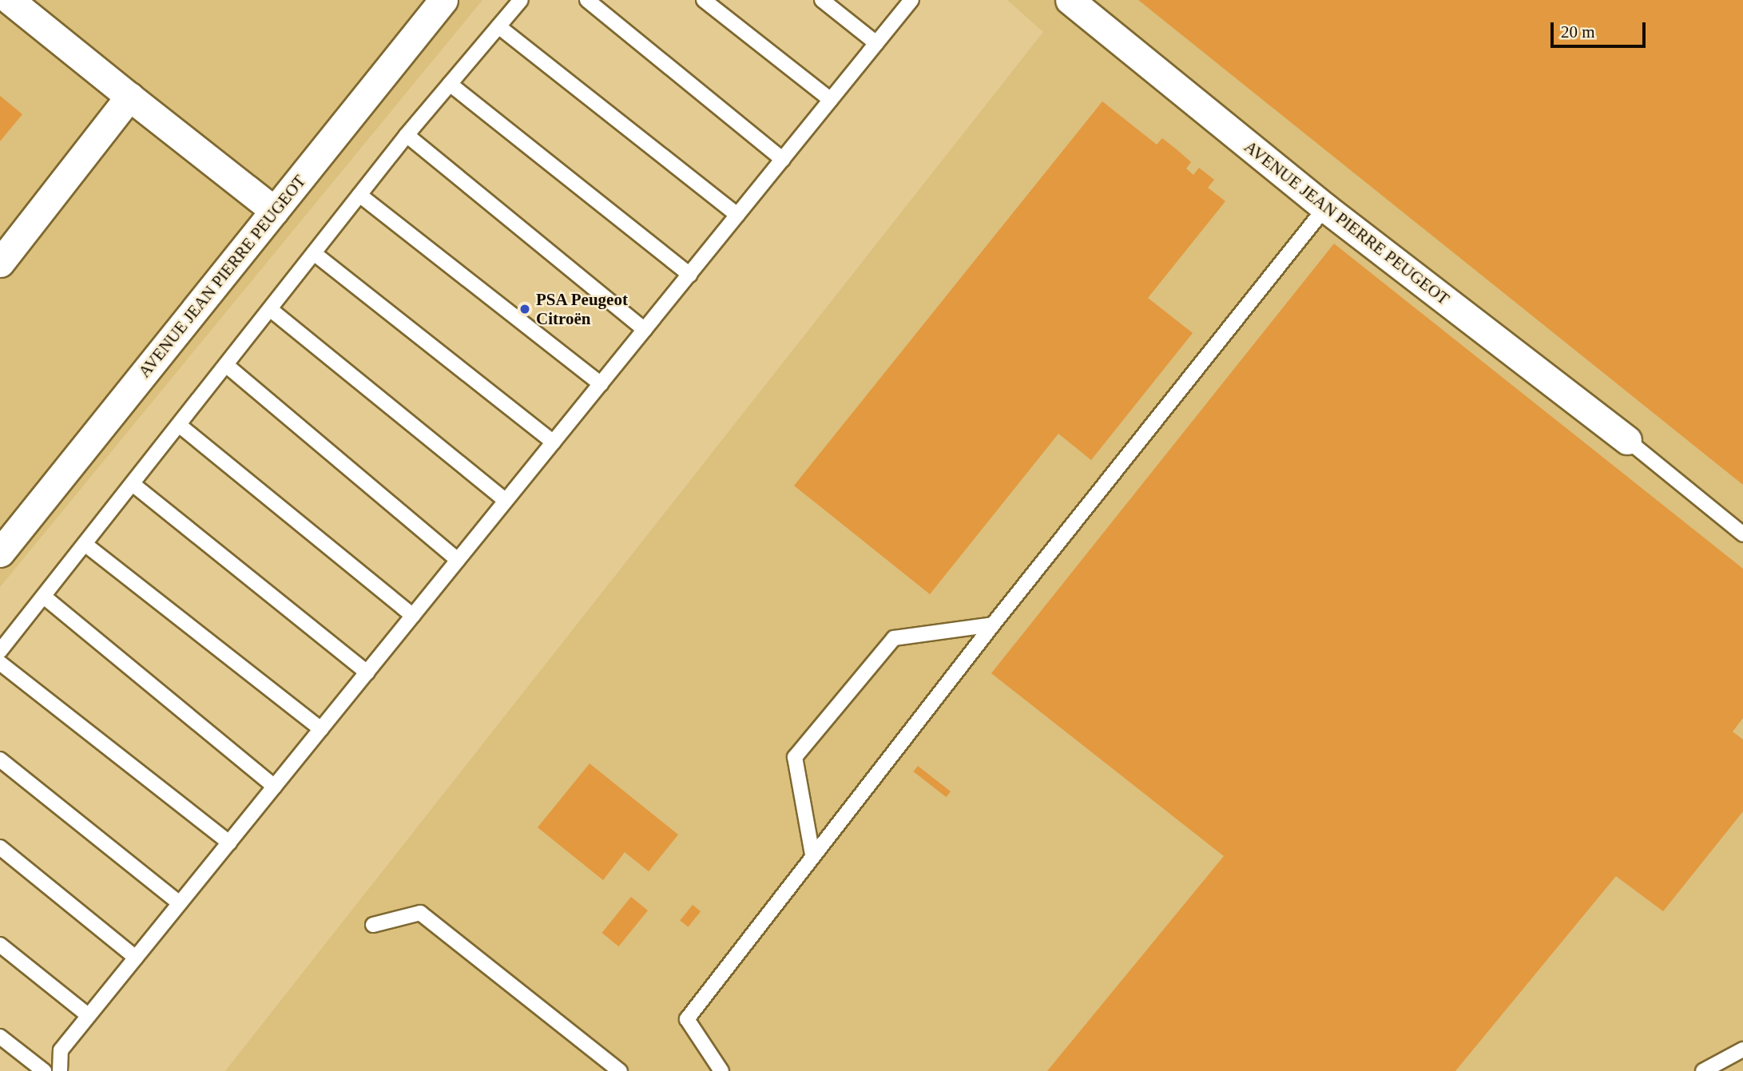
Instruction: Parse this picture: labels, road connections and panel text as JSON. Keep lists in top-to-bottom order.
{
  "streets": {
    "street": ["AVENUE JEAN PIERRE PEUGEOT"]
  },
  "places": ["PSA Peugeot Citroën"],
  "scale_bar": "20 m"
}
